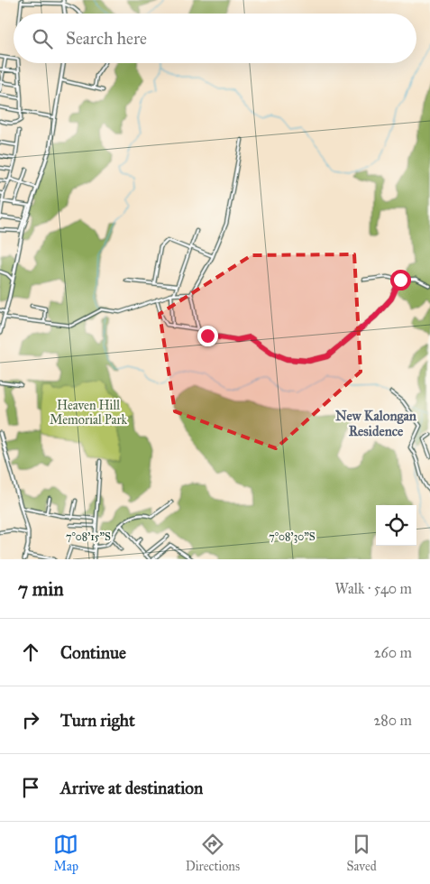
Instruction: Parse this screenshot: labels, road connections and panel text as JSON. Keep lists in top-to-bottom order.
{
  "districts": ["New Kalongan Residence"],
  "parks": ["Heaven Hill Memorial Park"],
  "page": {
    "search": "Search here",
    "heading": ["7 min", "Walk · 540 m"],
    "list": [
      ["Continue", "260 m"],
      ["Turn right", "280 m"],
      "Arrive at destination"
    ],
    "nav": ["Map", "Directions", "Saved"]
  },
  "coordinates": ["7°08'15\"S", "7°08'30\"S"]
}
